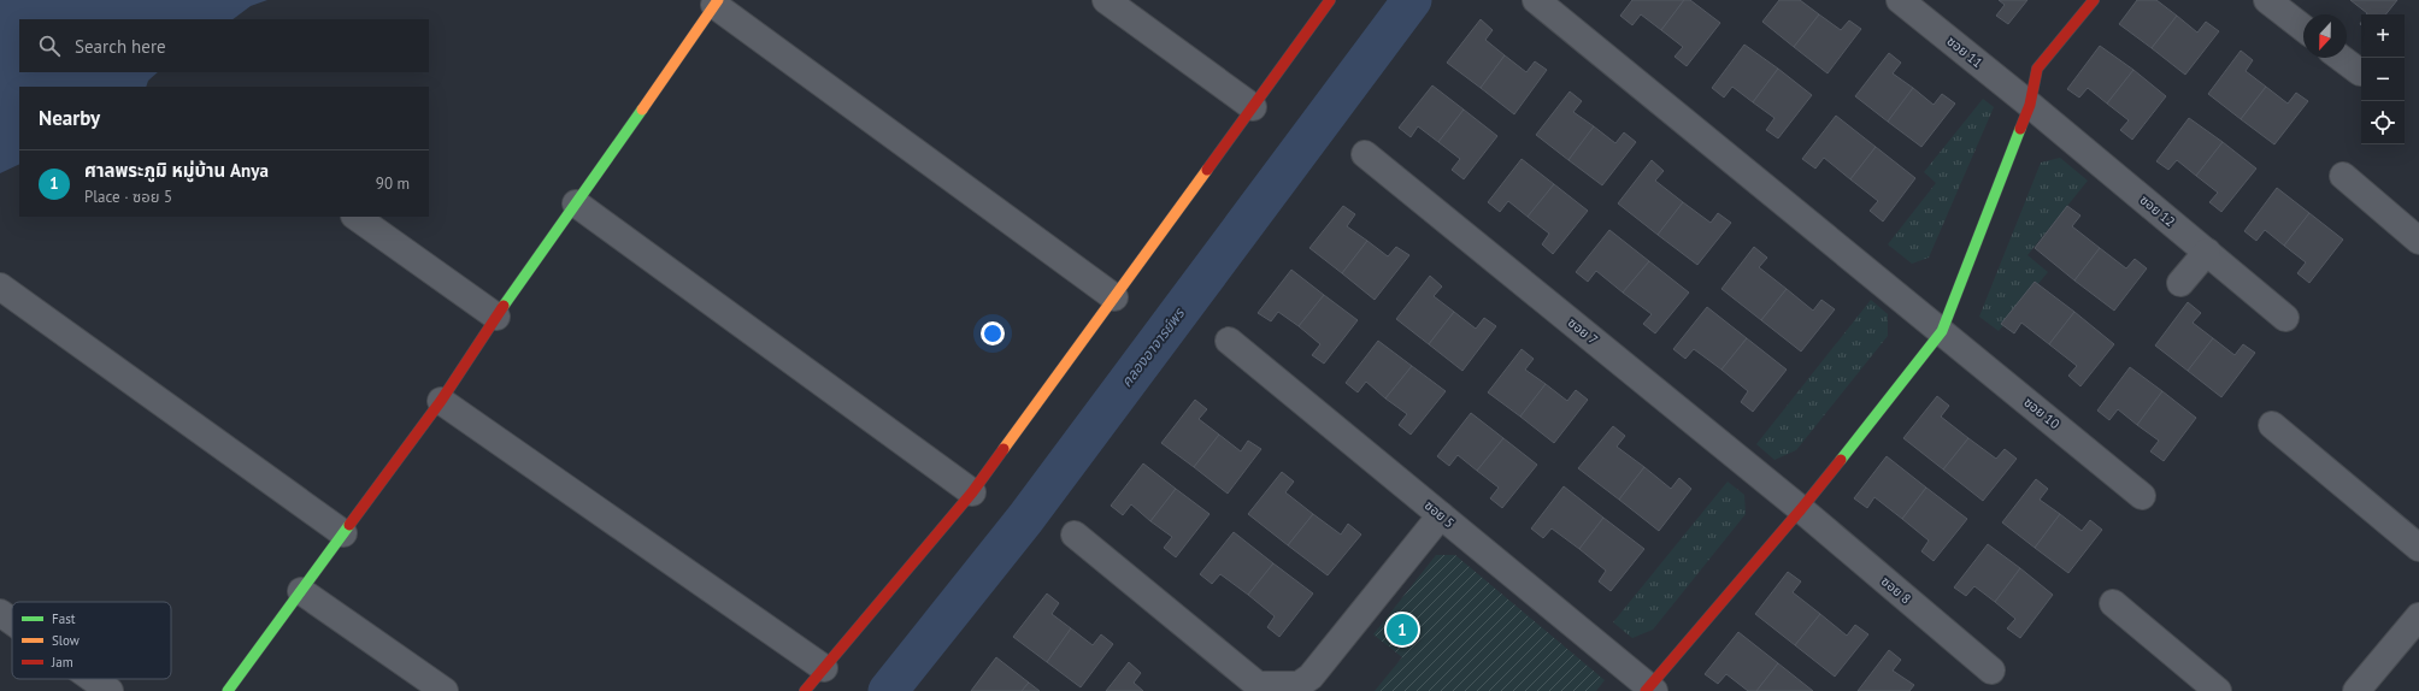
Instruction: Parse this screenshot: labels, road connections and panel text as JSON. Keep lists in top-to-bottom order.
{
  "streets": {
    "street": [
      "ซอย 11",
      "ซอย 12",
      "ซอย 7",
      "ซอย 10",
      "ซอย 5",
      "ซอย 8"
    ]
  },
  "crossings": [
    ["ซอย 11", "ซอย 12"],
    ["ซอย 7", "ซอย 8"]
  ],
  "water": ["คลองอาจารย์พร"],
  "legend": ["Fast", "Slow", "Jam"],
  "north": "bottom",
  "page": {
    "map_buttons": ["+", "−"],
    "search": "Search here",
    "heading": "Nearby",
    "list": [
      {
        "mark": "1",
        "name": "ศาลพระภูมิ หมู่บ้าน Anya",
        "note": "Place · ซอย 5",
        "value": "90 m"
      }
    ],
    "pins": "1"
  }
}
